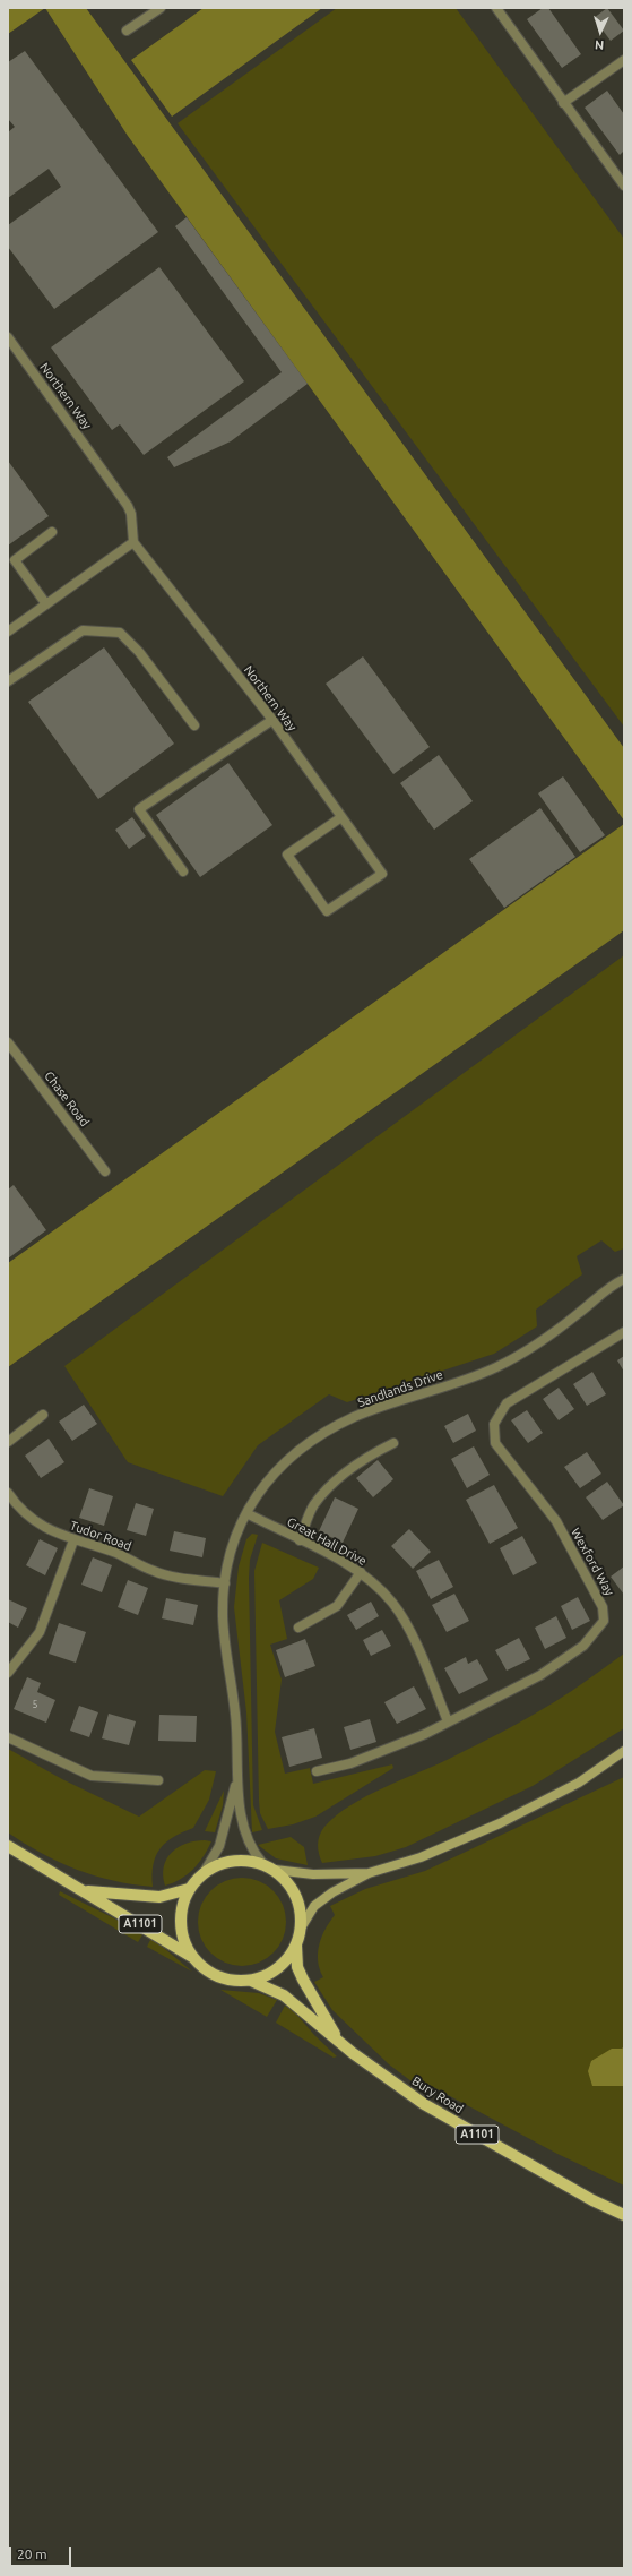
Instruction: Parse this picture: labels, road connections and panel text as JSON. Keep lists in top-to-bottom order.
{
  "streets": {
    "main road": ["A1101", "Bury Road"],
    "street": [
      "Northern Way",
      "Chase Road",
      "Sandlands Drive",
      "Tudor Road",
      "Great Hall Drive",
      "Wexford Way"
    ]
  },
  "crossings": [
    ["Sandlands Drive", "Tudor Road"],
    ["Sandlands Drive", "Great Hall Drive"],
    ["Sandlands Drive", "A1101"],
    ["Sandlands Drive", "Bury Road"],
    ["Great Hall Drive", "Wexford Way"],
    ["A1101", "Bury Road"]
  ],
  "house_numbers": ["5"],
  "scale_bar": "20 m",
  "north": "bottom"
}
